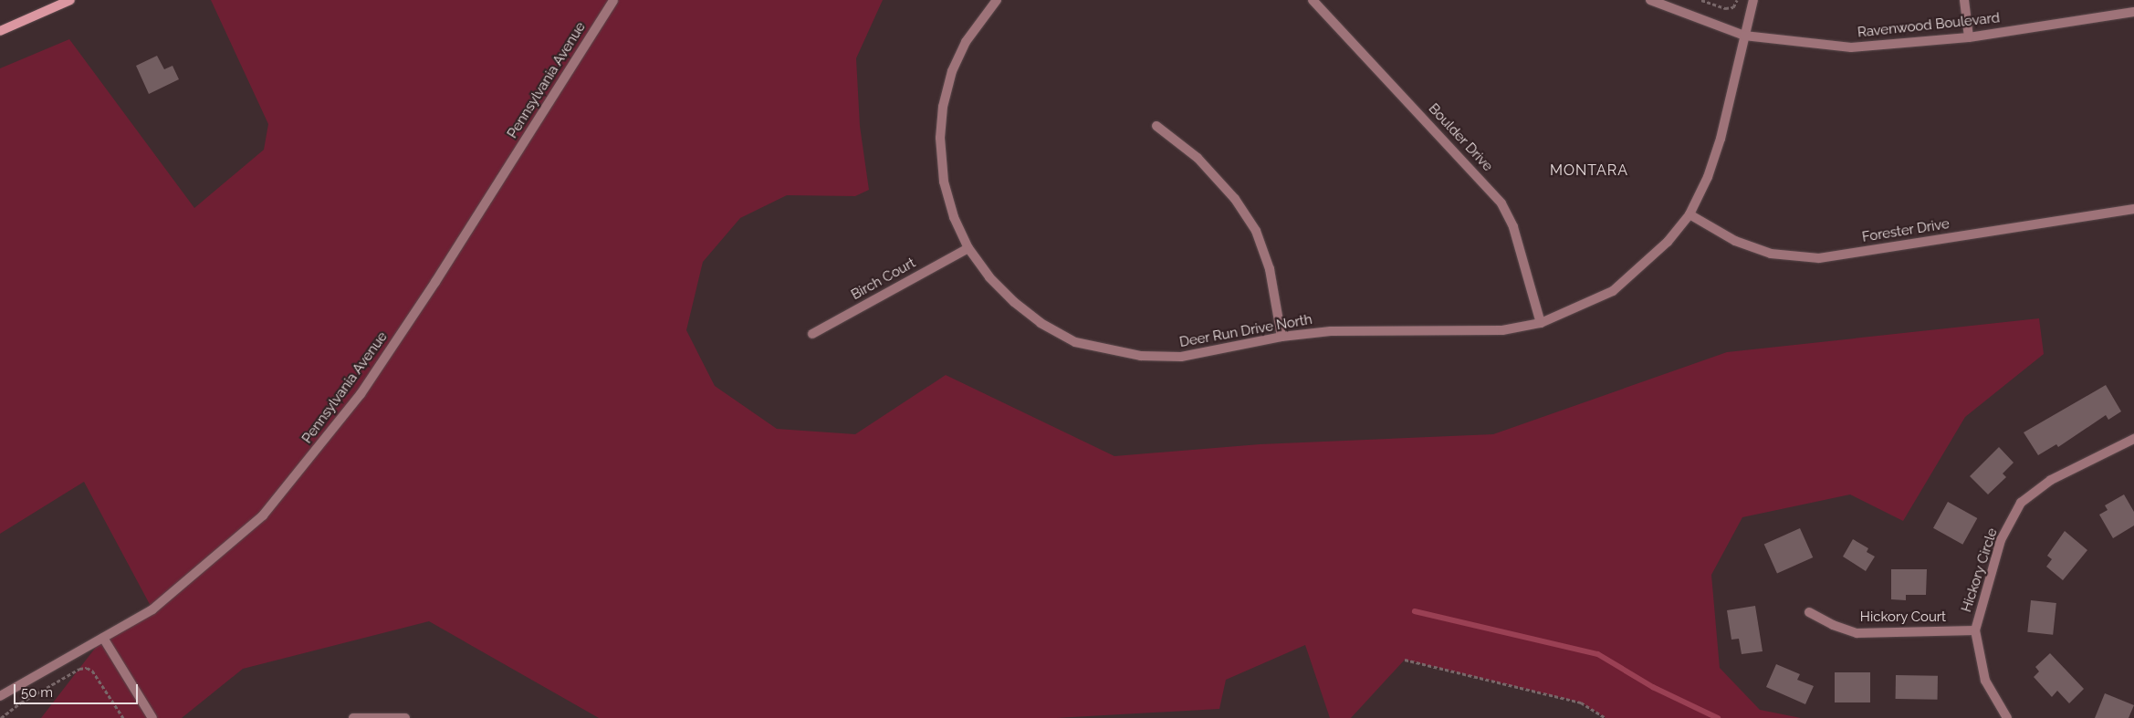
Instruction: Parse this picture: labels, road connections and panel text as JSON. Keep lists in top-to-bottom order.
{
  "streets": {
    "street": [
      "Ravenwood Boulevard",
      "Pennsylvania Avenue",
      "Boulder Drive",
      "Forester Drive",
      "Birch Court",
      "Deer Run Drive North",
      "Hickory Circle",
      "Hickory Court"
    ]
  },
  "crossings": [
    ["Ravenwood Boulevard", "Deer Run Drive North"],
    ["Boulder Drive", "Deer Run Drive North"],
    ["Forester Drive", "Deer Run Drive North"],
    ["Birch Court", "Deer Run Drive North"],
    ["Hickory Circle", "Hickory Court"]
  ],
  "districts": ["MONTARA"],
  "scale_bar": "50 m"
}
